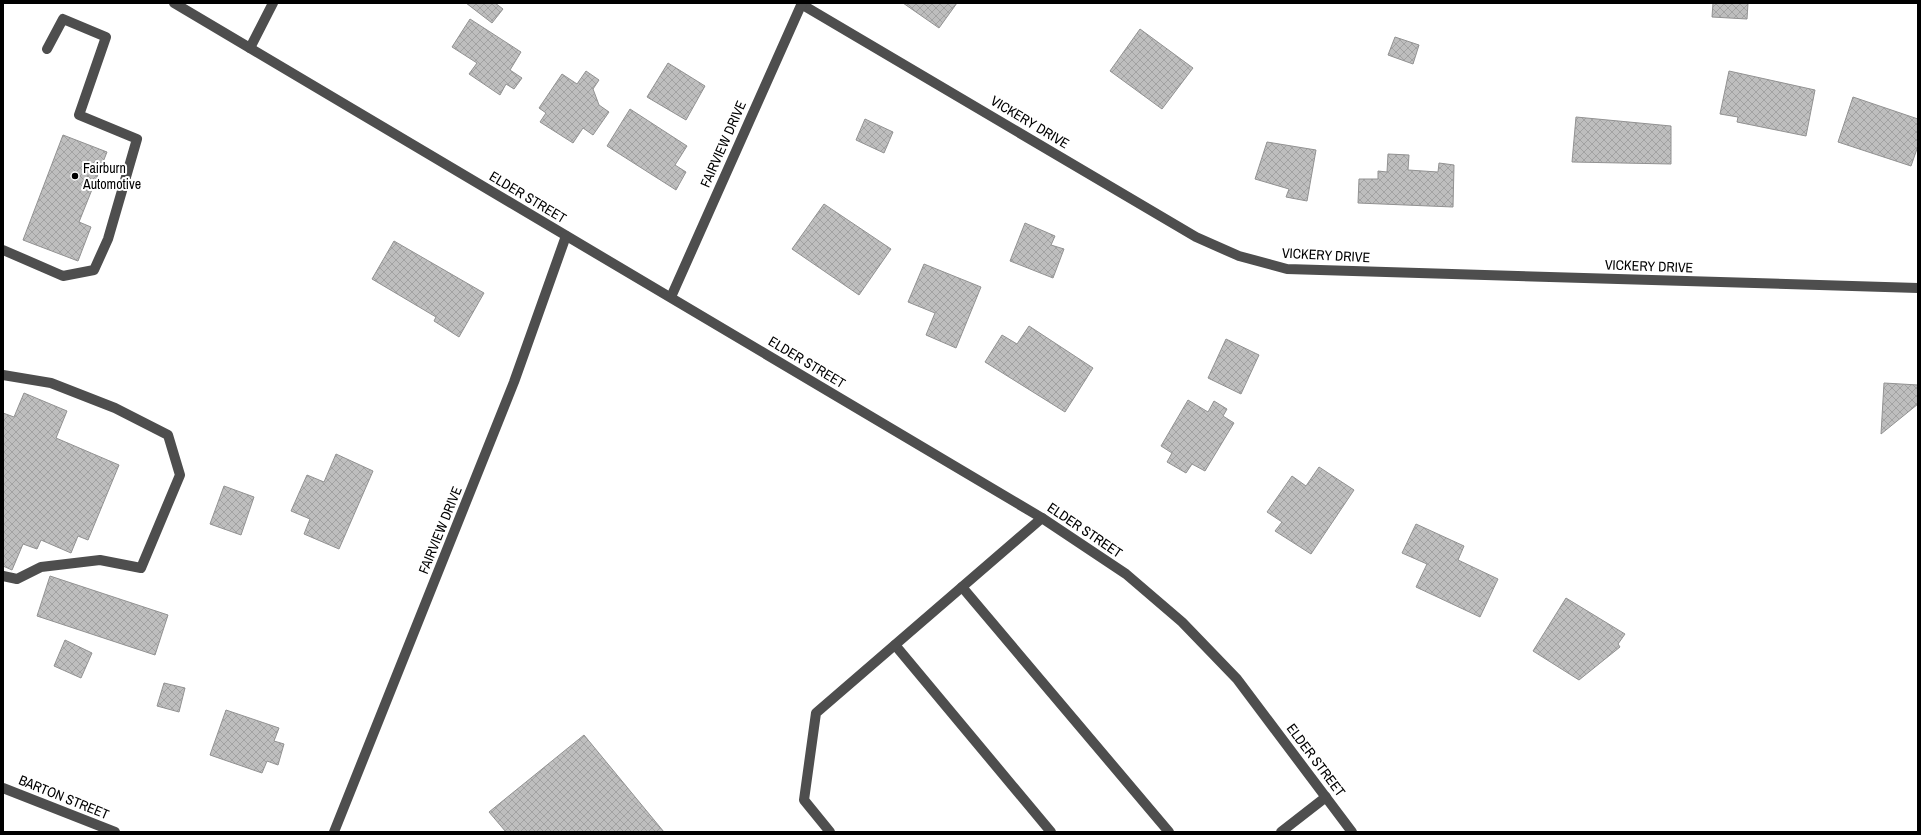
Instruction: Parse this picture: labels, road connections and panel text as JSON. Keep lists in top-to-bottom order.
{
  "streets": {
    "street": [
      "VICKERY DRIVE",
      "FAIRVIEW DRIVE",
      "ELDER STREET",
      "BARTON STREET"
    ]
  },
  "crossings": [
    ["VICKERY DRIVE", "FAIRVIEW DRIVE"],
    ["FAIRVIEW DRIVE", "ELDER STREET"]
  ],
  "places": ["Fairburn Automotive"]
}
